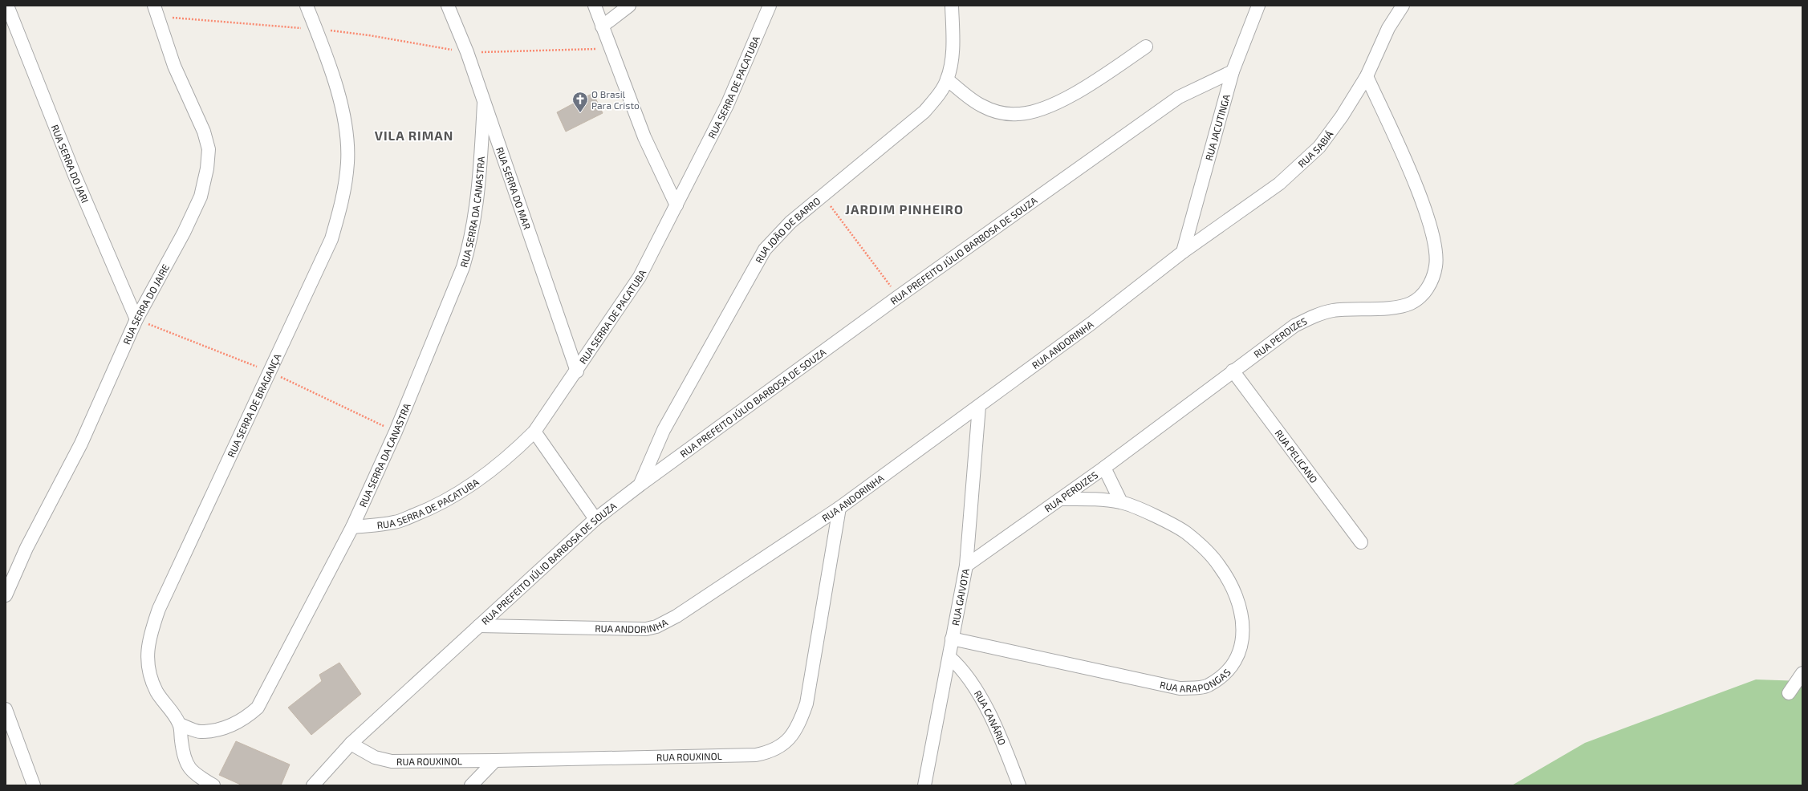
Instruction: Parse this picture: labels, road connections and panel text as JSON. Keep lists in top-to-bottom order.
{
  "streets": {
    "street": [
      "RUA SERRA DE PACATUBA",
      "RUA JACUTINGA",
      "RUA SABIÁ",
      "RUA SERRA DO JARI",
      "RUA SERRA DO MAR",
      "RUA SERRA DA CANASTRA",
      "RUA JOÃO DE BARRO",
      "RUA PREFEITO JÚLIO BARBOSA DE SOUZA",
      "RUA SERRA DO JAIRE",
      "RUA PERDIZES",
      "RUA ANDORINHA",
      "RUA SERRA DE BRAGANÇA",
      "RUA PELICANO",
      "RUA GAIVOTA",
      "RUA ARAPONGAS",
      "RUA CANÁRIO",
      "RUA ROUXINOL"
    ]
  },
  "crossings": [
    ["RUA SERRA DE PACATUBA", "RUA SERRA DO MAR"],
    ["RUA SERRA DE PACATUBA", "RUA SERRA DA CANASTRA"],
    ["RUA JACUTINGA", "RUA SABIÁ"],
    ["RUA JACUTINGA", "RUA PREFEITO JÚLIO BARBOSA DE SOUZA"],
    ["RUA JACUTINGA", "RUA ANDORINHA"],
    ["RUA SABIÁ", "RUA PERDIZES"],
    ["RUA SABIÁ", "RUA ANDORINHA"],
    ["RUA SERRA DO JARI", "RUA SERRA DO JAIRE"],
    ["RUA SERRA DO MAR", "RUA SERRA DA CANASTRA"],
    ["RUA SERRA DA CANASTRA", "RUA SERRA DE BRAGANÇA"],
    ["RUA JOÃO DE BARRO", "RUA PREFEITO JÚLIO BARBOSA DE SOUZA"],
    ["RUA PREFEITO JÚLIO BARBOSA DE SOUZA", "RUA ANDORINHA"],
    ["RUA PREFEITO JÚLIO BARBOSA DE SOUZA", "RUA ROUXINOL"],
    ["RUA PERDIZES", "RUA PELICANO"],
    ["RUA PERDIZES", "RUA GAIVOTA"],
    ["RUA PERDIZES", "RUA ARAPONGAS"],
    ["RUA ANDORINHA", "RUA GAIVOTA"],
    ["RUA ANDORINHA", "RUA ROUXINOL"],
    ["RUA GAIVOTA", "RUA ARAPONGAS"],
    ["RUA GAIVOTA", "RUA CANÁRIO"]
  ],
  "districts": ["VILA RIMAN", "JARDIM PINHEIRO"],
  "places": {
    "church": ["O Brasil Para Cristo"]
  }
}
